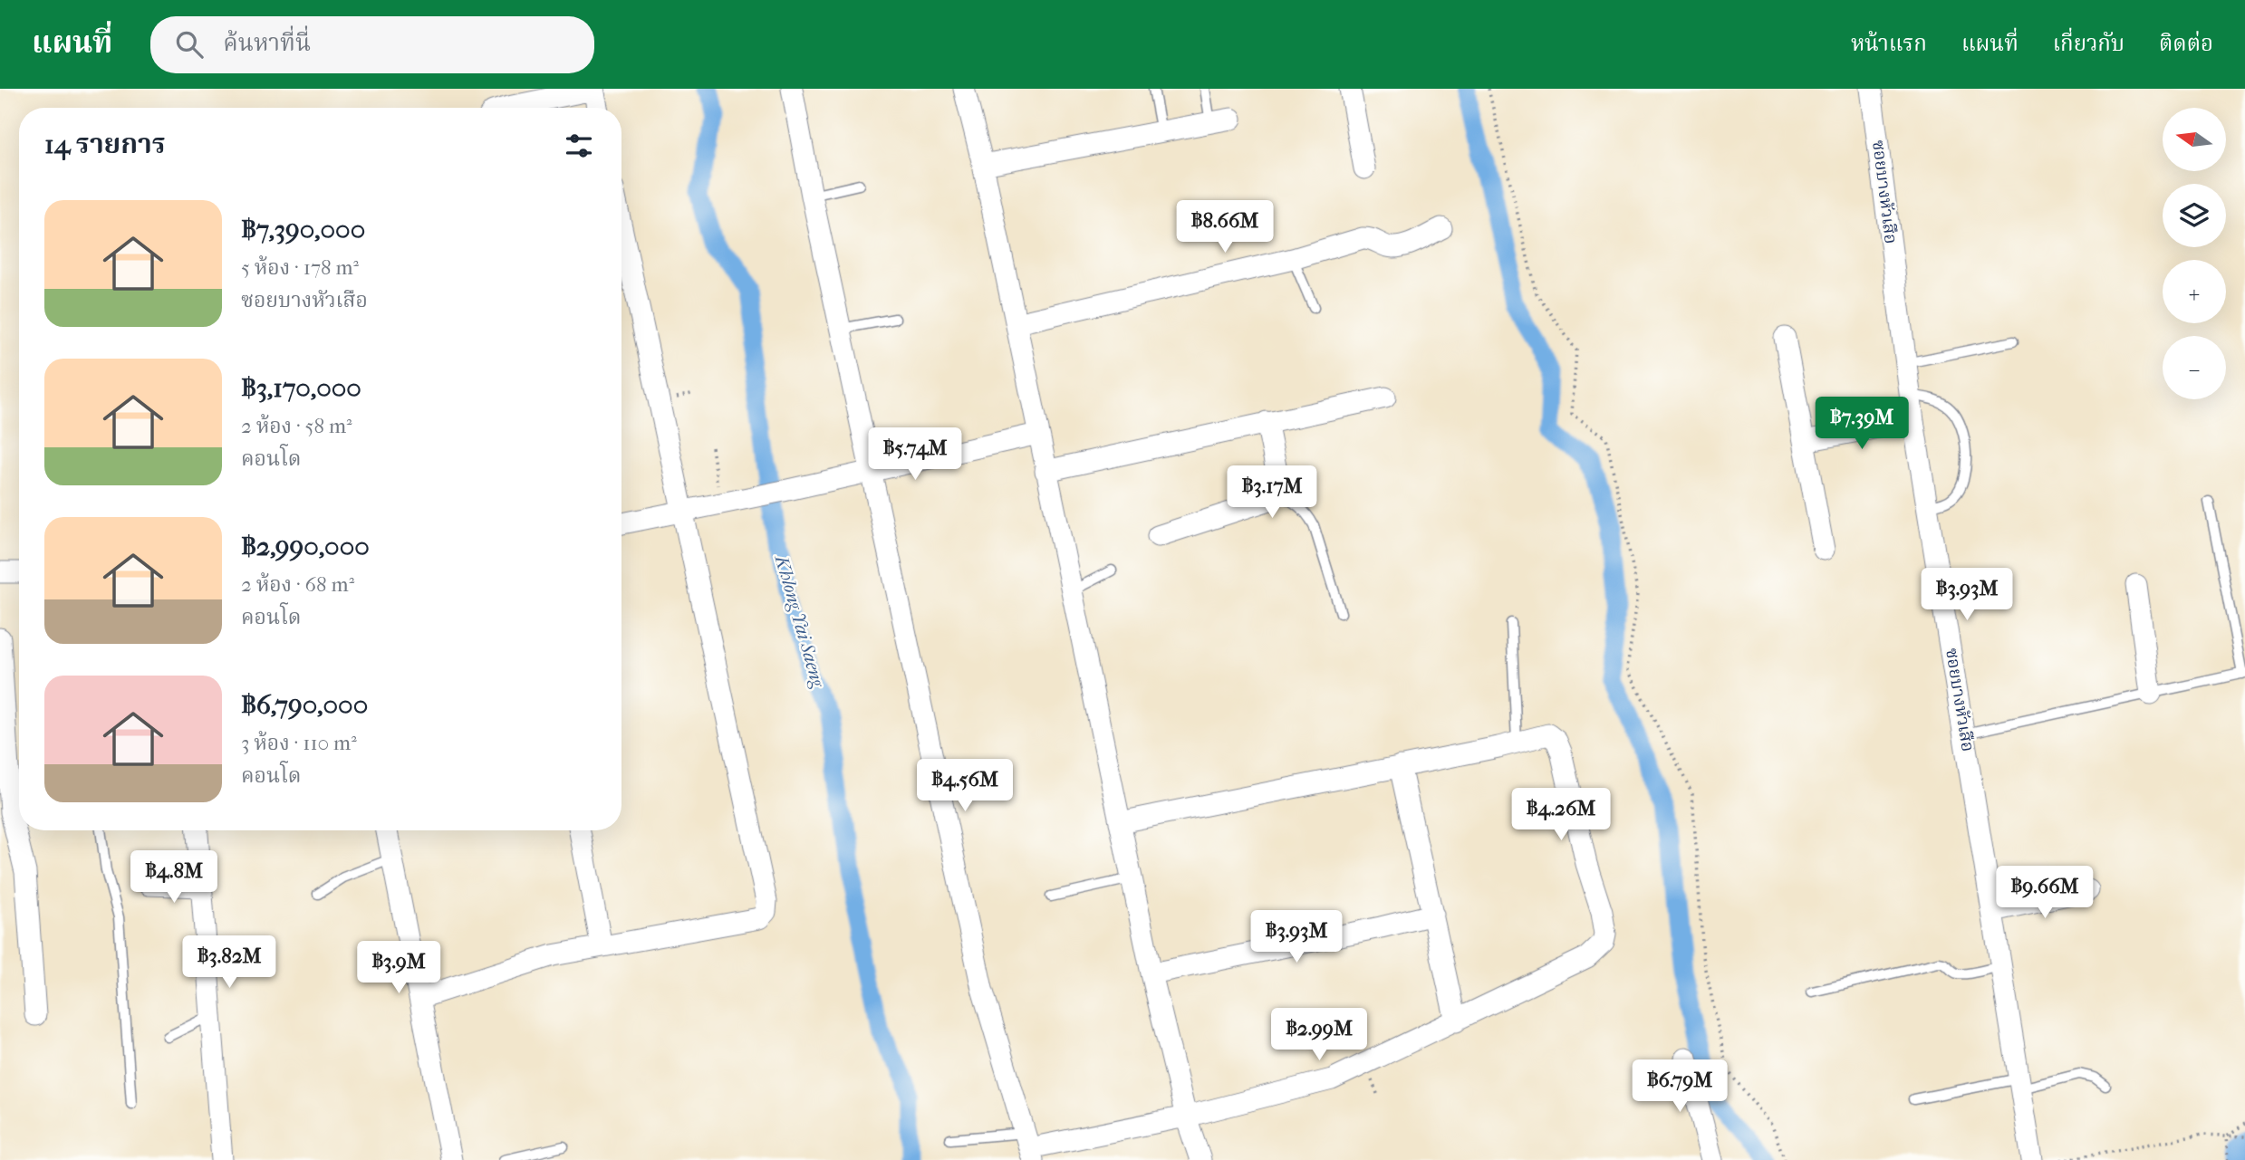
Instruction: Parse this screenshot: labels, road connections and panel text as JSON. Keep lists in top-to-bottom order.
{
  "streets": {
    "street": ["ซอยบางหัวเสือ"]
  },
  "water": ["Khlong Yai Saeng"],
  "north": "left",
  "page": {
    "header": "แผนที่",
    "search": "ค้นหาที่นี่",
    "nav": [
      "หน้าแรก",
      "แผนที่",
      "เกี่ยวกับ",
      "ติดต่อ"
    ],
    "map_buttons": ["+", "−"],
    "heading": "14 รายการ",
    "list": [
      {
        "name": "฿7,390,000",
        "note": "5 ห้อง · 178 m² · ซอยบางหัวเสือ"
      },
      {
        "name": "฿3,170,000",
        "note": "2 ห้อง · 58 m² · คอนโด"
      },
      {
        "name": "฿2,990,000",
        "note": "2 ห้อง · 68 m² · คอนโด"
      },
      {
        "name": "฿6,790,000",
        "note": "3 ห้อง · 110 m² · คอนโด"
      }
    ],
    "price": [
      "฿8.66M",
      "฿7.39M",
      "฿5.74M",
      "฿3.17M",
      "฿3.93M",
      "฿4.56M",
      "฿4.26M",
      "฿4.8M",
      "฿9.66M",
      "฿3.93M",
      "฿3.82M",
      "฿3.9M",
      "฿2.99M",
      "฿6.79M"
    ]
  }
}
